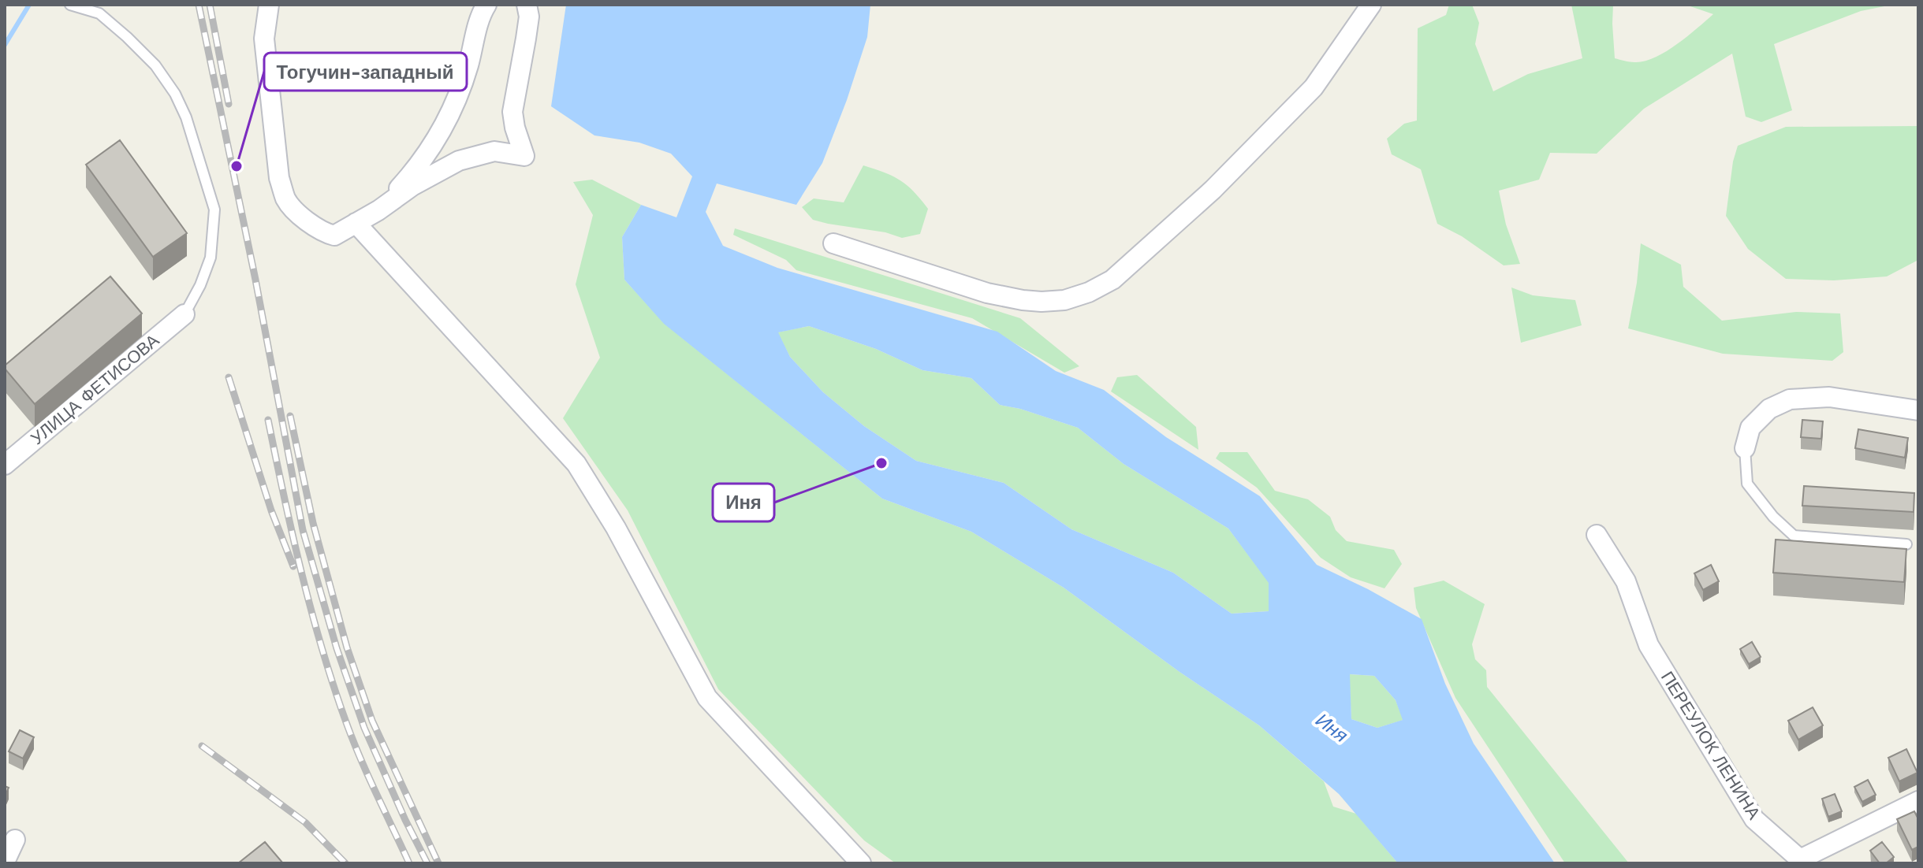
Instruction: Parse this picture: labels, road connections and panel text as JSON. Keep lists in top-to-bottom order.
{
  "streets": {
    "street": ["УЛИЦА ФЕТИСОВА", "ПЕРЕУЛОК ЛЕНИНА"]
  },
  "water": ["Иня"],
  "places": ["Тогучин-западный", "Иня"]
}
